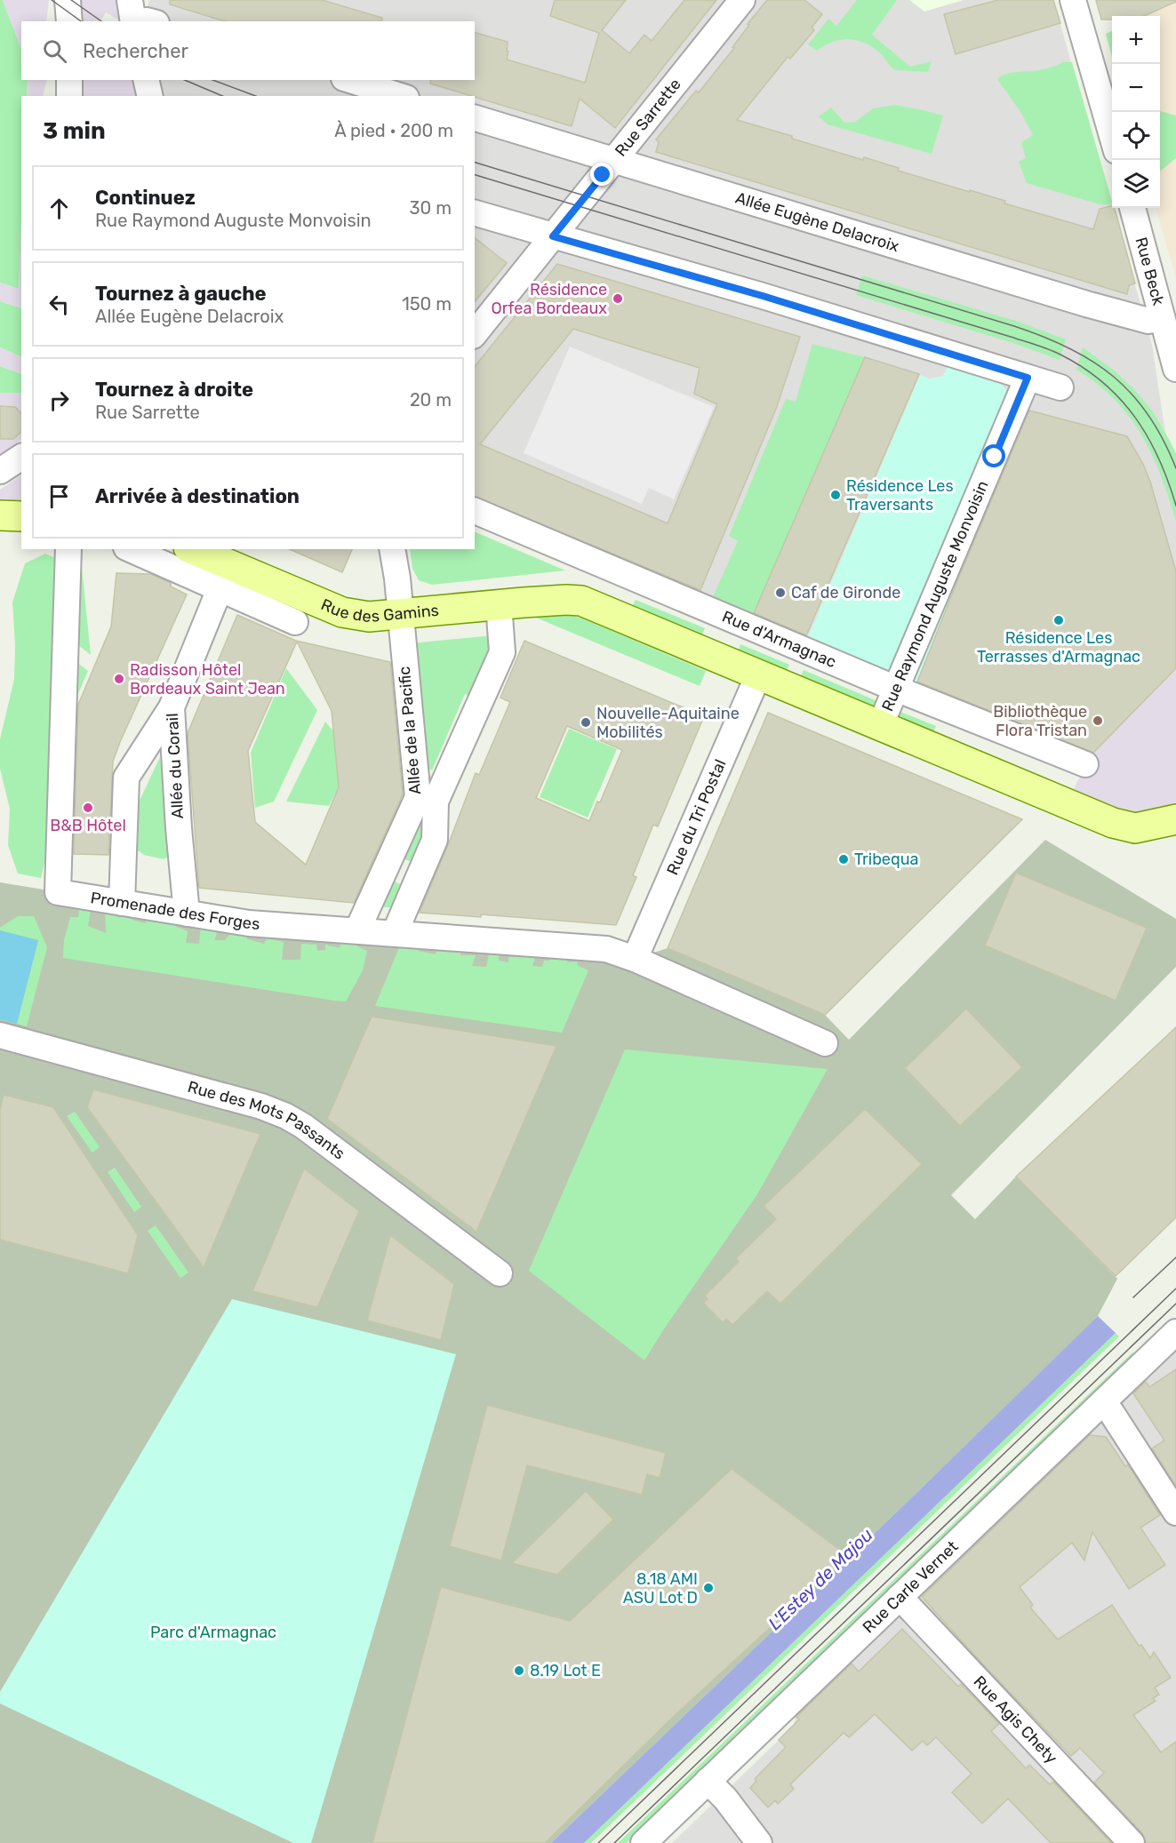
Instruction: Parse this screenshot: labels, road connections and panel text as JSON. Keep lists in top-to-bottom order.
{
  "streets": {
    "main road": ["Rue des Gamins"],
    "street": [
      "Rue Sarrette",
      "Allée Eugène Delacroix",
      "Rue Beck",
      "Rue Raymond Auguste Monvoisin",
      "Rue d'Armagnac",
      "Allée de la Pacific",
      "Allée du Corail",
      "Rue du Tri Postal",
      "Promenade des Forges",
      "Rue des Mots Passants",
      "Rue Carle Vernet",
      "Rue Agis Chety"
    ]
  },
  "crossings": [
    ["Rue Sarrette", "Allée Eugène Delacroix"],
    ["Allée Eugène Delacroix", "Rue Beck"],
    ["Rue Raymond Auguste Monvoisin", "Rue d'Armagnac"],
    ["Rue des Gamins", "Allée de la Pacific"],
    ["Rue des Gamins", "Allée du Corail"],
    ["Rue des Gamins", "Rue du Tri Postal"],
    ["Allée de la Pacific", "Promenade des Forges"],
    ["Allée du Corail", "Promenade des Forges"],
    ["Rue du Tri Postal", "Promenade des Forges"],
    ["Rue Carle Vernet", "Rue Agis Chety"]
  ],
  "water": ["L'Estey de Majou"],
  "parks": ["Parc d'Armagnac"],
  "places": [
    "Résidence Orfea Bordeaux",
    "Résidence Les Traversants",
    "Caf de Gironde",
    "Résidence Les Terrasses d'Armagnac",
    "Radisson Hôtel Bordeaux Saint Jean",
    "Bibliothèque Flora Tristan",
    "Nouvelle-Aquitaine Mobilités",
    "B&B Hôtel",
    "Tribequa",
    "8.18 AMI ASU Lot D",
    "8.19 Lot E"
  ],
  "page": {
    "map_buttons": ["+", "−"],
    "search": "Rechercher",
    "heading": ["3 min", "À pied · 200 m"],
    "list": [
      ["Continuez", "Rue Raymond Auguste Monvoisin", "30 m"],
      ["Tournez à gauche", "Allée Eugène Delacroix", "150 m"],
      ["Tournez à droite", "Rue Sarrette", "20 m"],
      "Arrivée à destination"
    ]
  }
}
